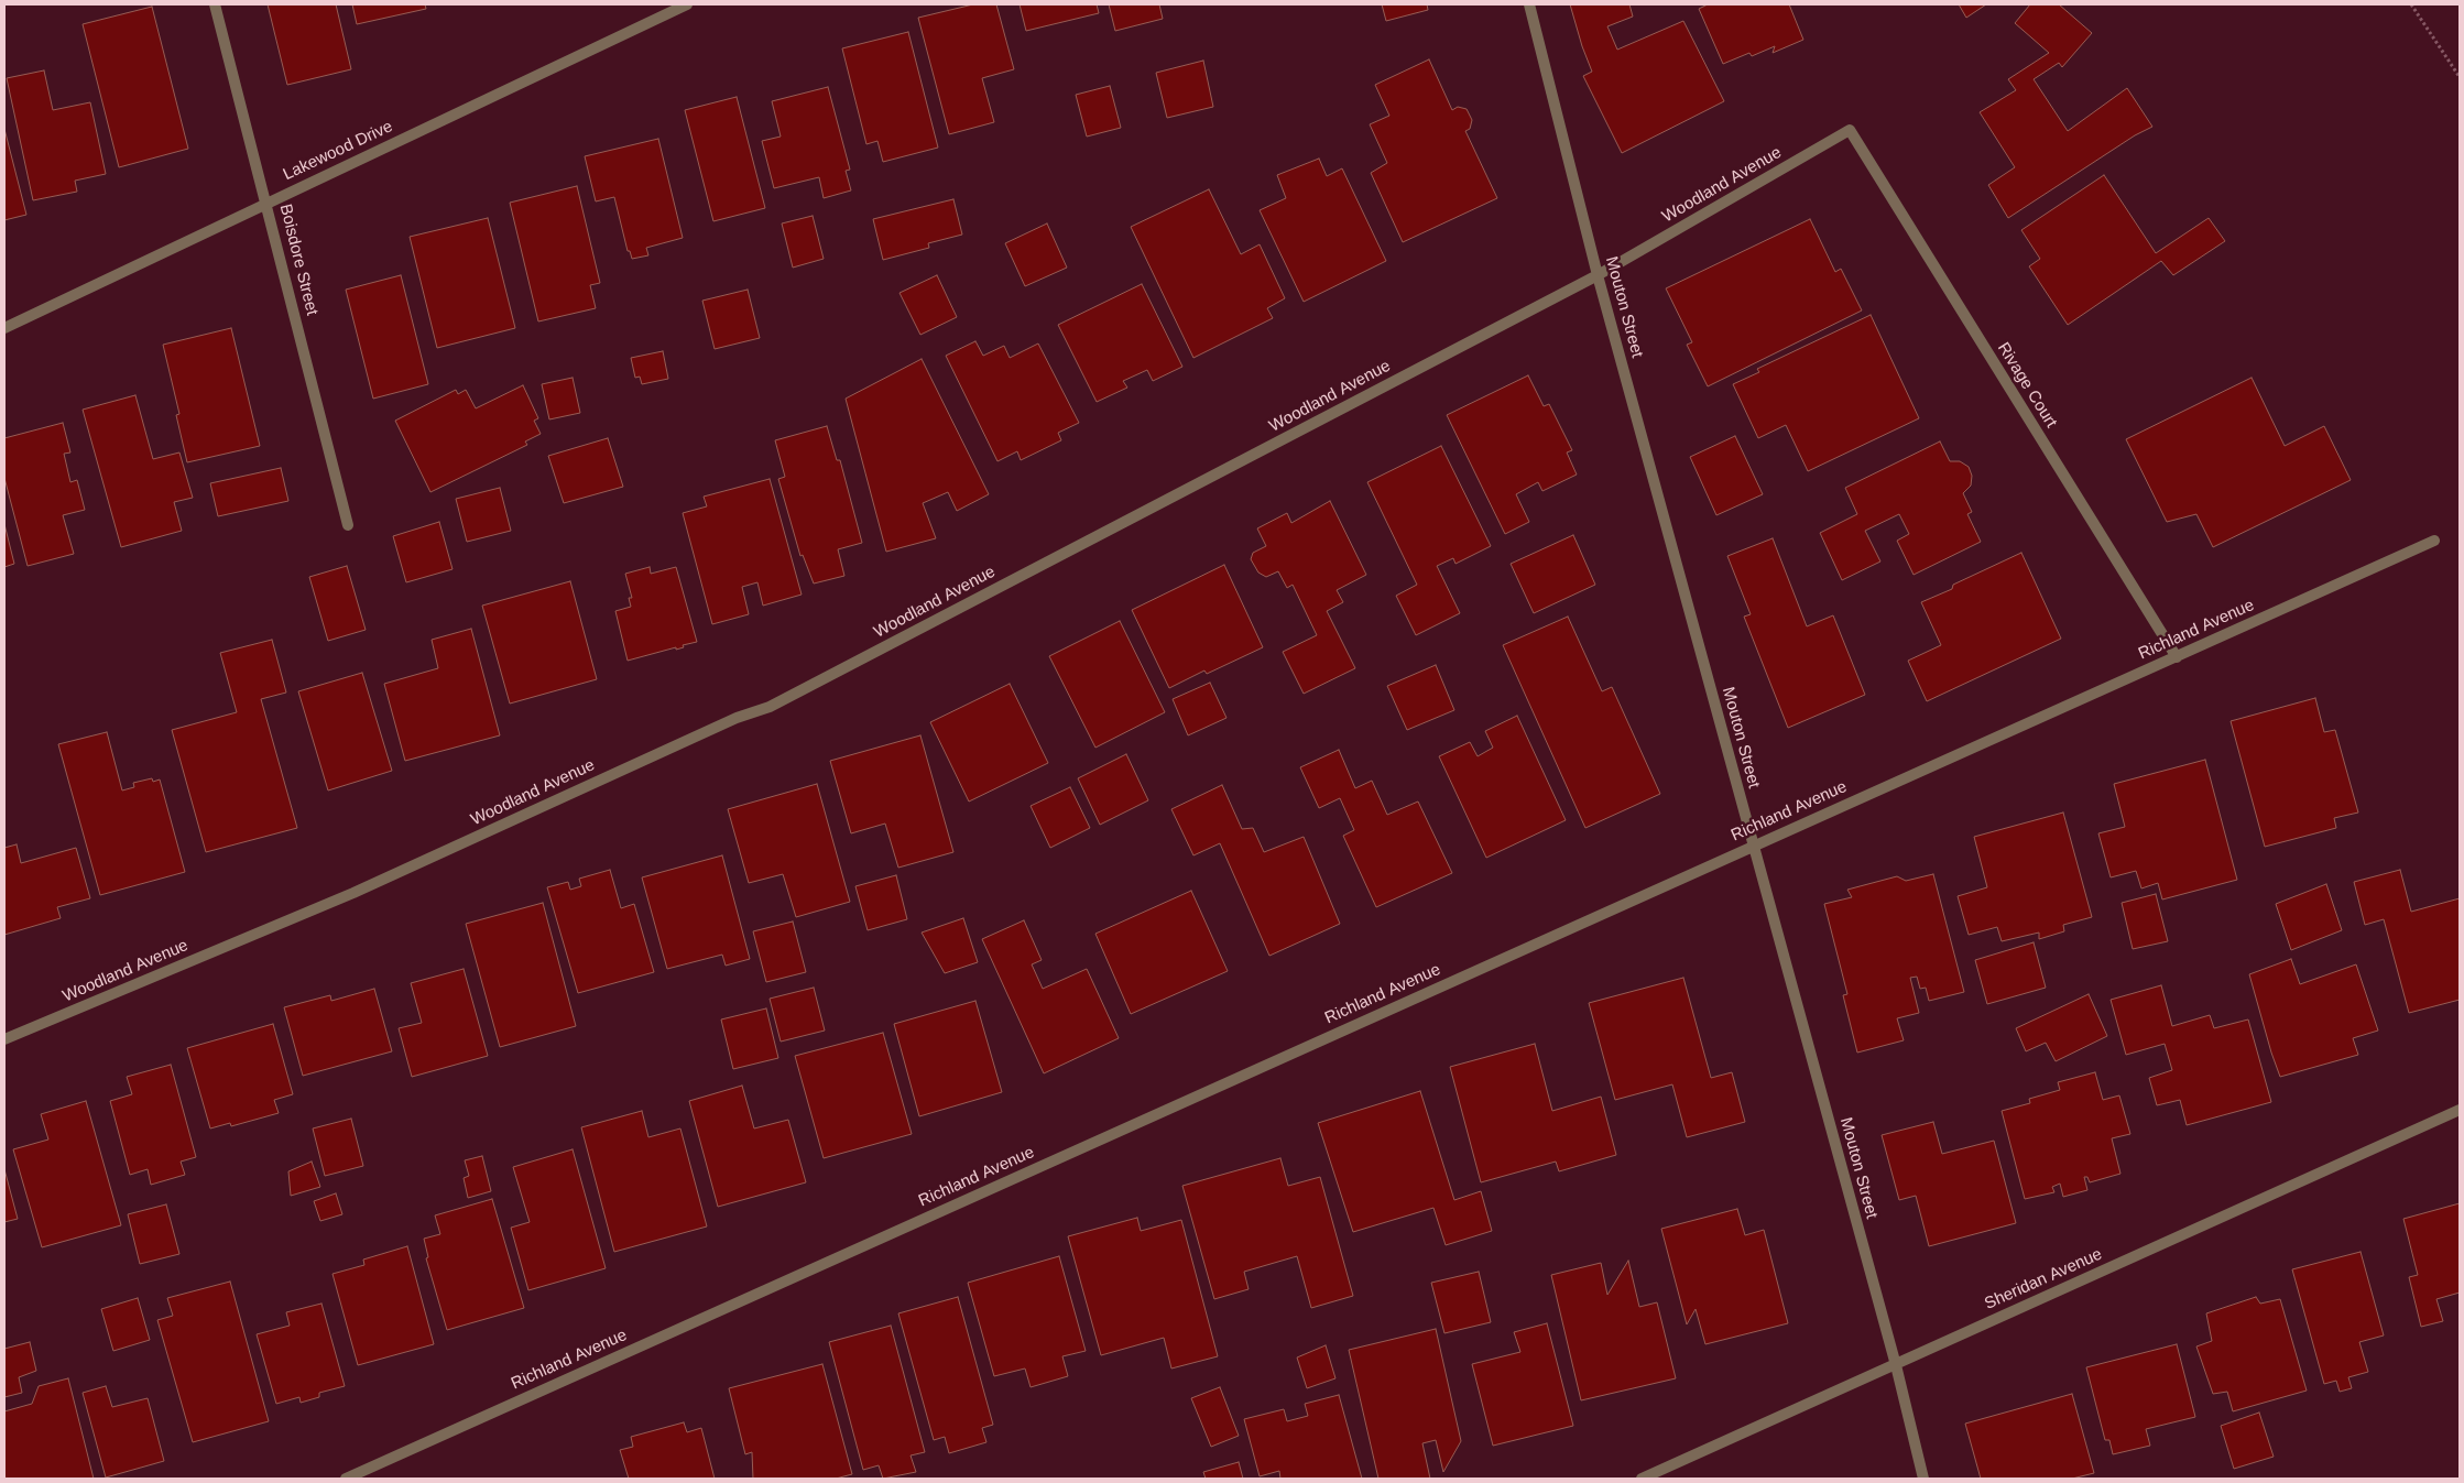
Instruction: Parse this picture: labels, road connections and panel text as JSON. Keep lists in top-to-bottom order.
{
  "streets": {
    "street": [
      "Lakewood Drive",
      "Woodland Avenue",
      "Boisdore Street",
      "Mouton Street",
      "Rivage Court",
      "Richland Avenue",
      "Sheridan Avenue"
    ]
  },
  "crossings": [
    ["Lakewood Drive", "Boisdore Street"],
    ["Woodland Avenue", "Mouton Street"],
    ["Woodland Avenue", "Rivage Court"],
    ["Mouton Street", "Richland Avenue"],
    ["Mouton Street", "Sheridan Avenue"],
    ["Rivage Court", "Richland Avenue"]
  ]
}
